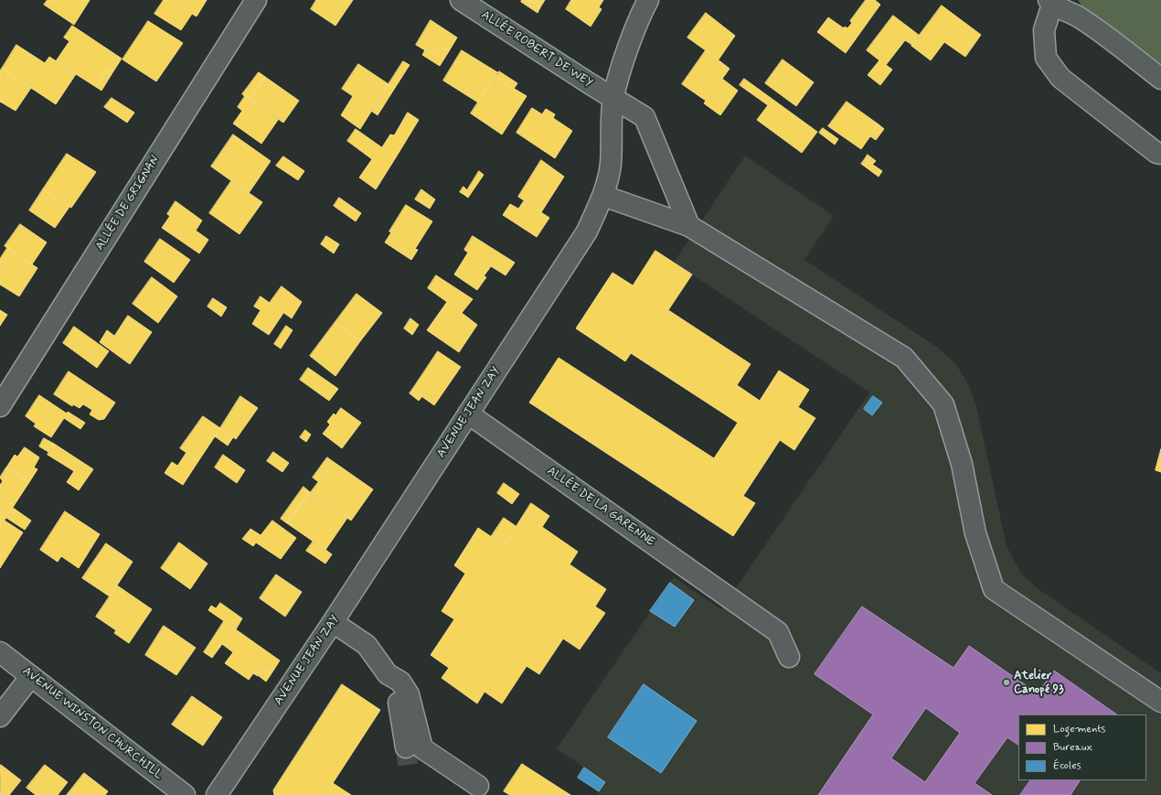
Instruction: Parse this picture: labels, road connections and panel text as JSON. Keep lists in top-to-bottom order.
{
  "streets": {
    "street": [
      "ALLÉE ROBERT DE WEY",
      "ALLÉE DE GRIGNAN",
      "AVENUE JEAN ZAY",
      "ALLÉE DE LA GARENNE",
      "AVENUE WINSTON CHURCHILL"
    ]
  },
  "crossings": [
    ["ALLÉE ROBERT DE WEY", "AVENUE JEAN ZAY"],
    ["AVENUE JEAN ZAY", "ALLÉE DE LA GARENNE"]
  ],
  "places": ["Atelier Canopé 93"],
  "legend": ["Logements", "Bureaux", "Écoles"]
}
